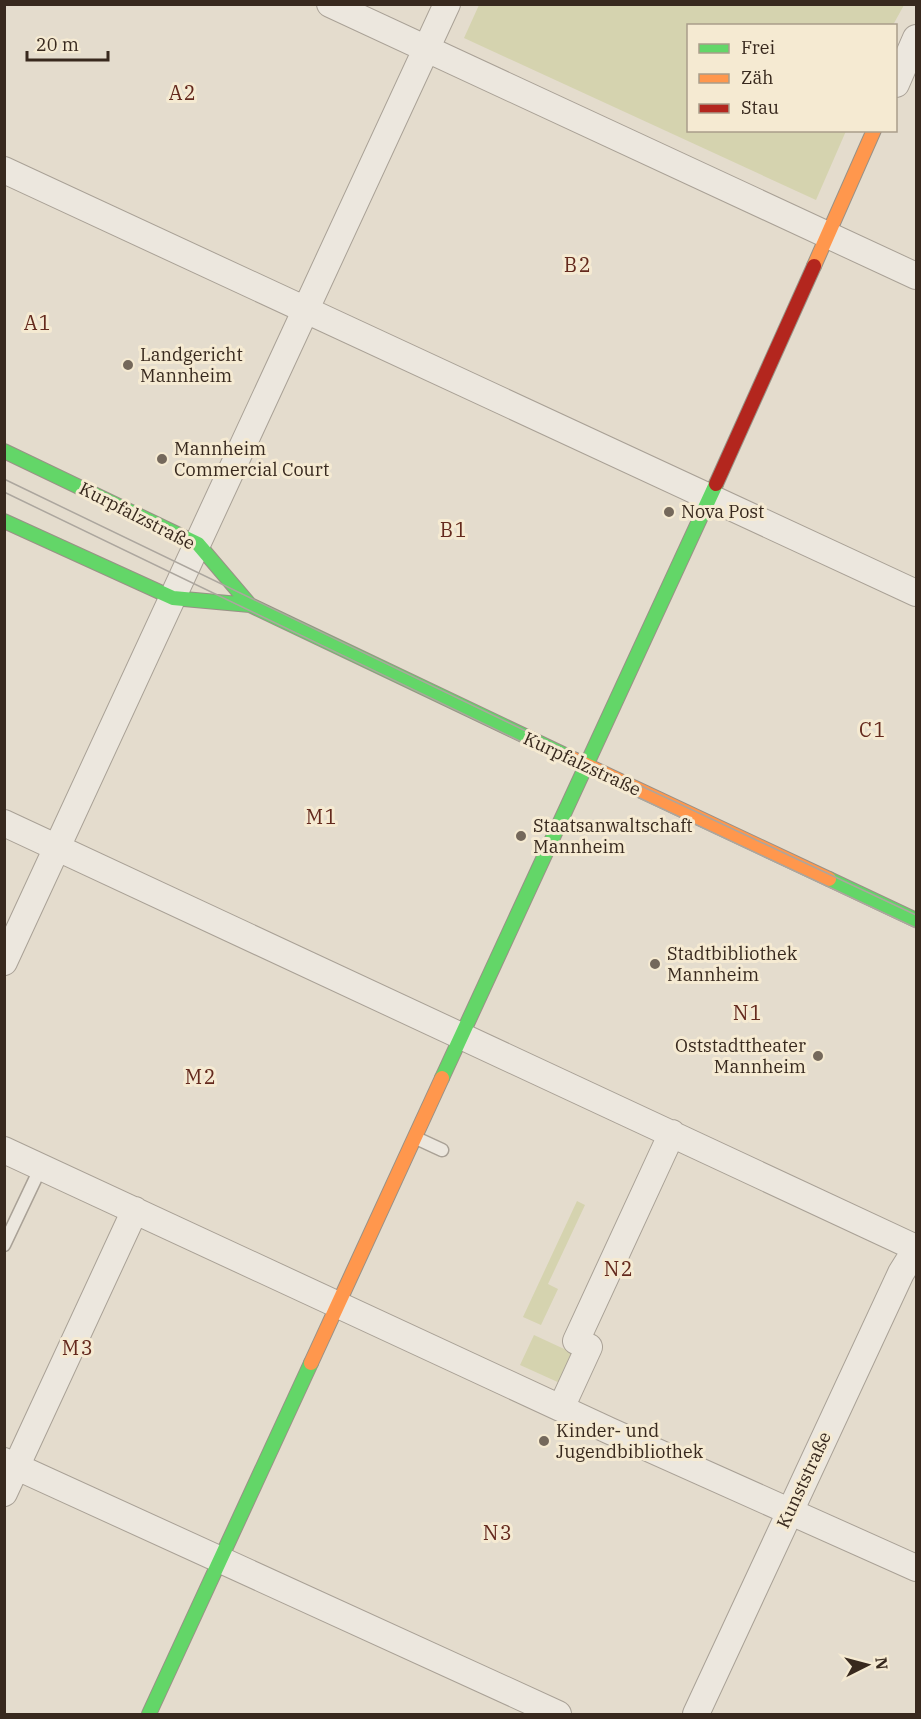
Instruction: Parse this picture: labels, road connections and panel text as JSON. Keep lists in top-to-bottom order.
{
  "streets": {
    "street": ["Kurpfalzstraße", "Kunststraße"]
  },
  "districts": [
    "A2",
    "B2",
    "A1",
    "B1",
    "C1",
    "M1",
    "N1",
    "M2",
    "N2",
    "M3",
    "N3"
  ],
  "places": [
    "Landgericht Mannheim",
    "Mannheim Commercial Court",
    "Nova Post",
    "Staatsanwaltschaft Mannheim",
    "Stadtbibliothek Mannheim",
    "Oststadttheater Mannheim",
    "Kinder- und Jugendbibliothek"
  ],
  "legend": ["Frei", "Zäh", "Stau"],
  "scale_bar": "20 m",
  "north": "right"
}
